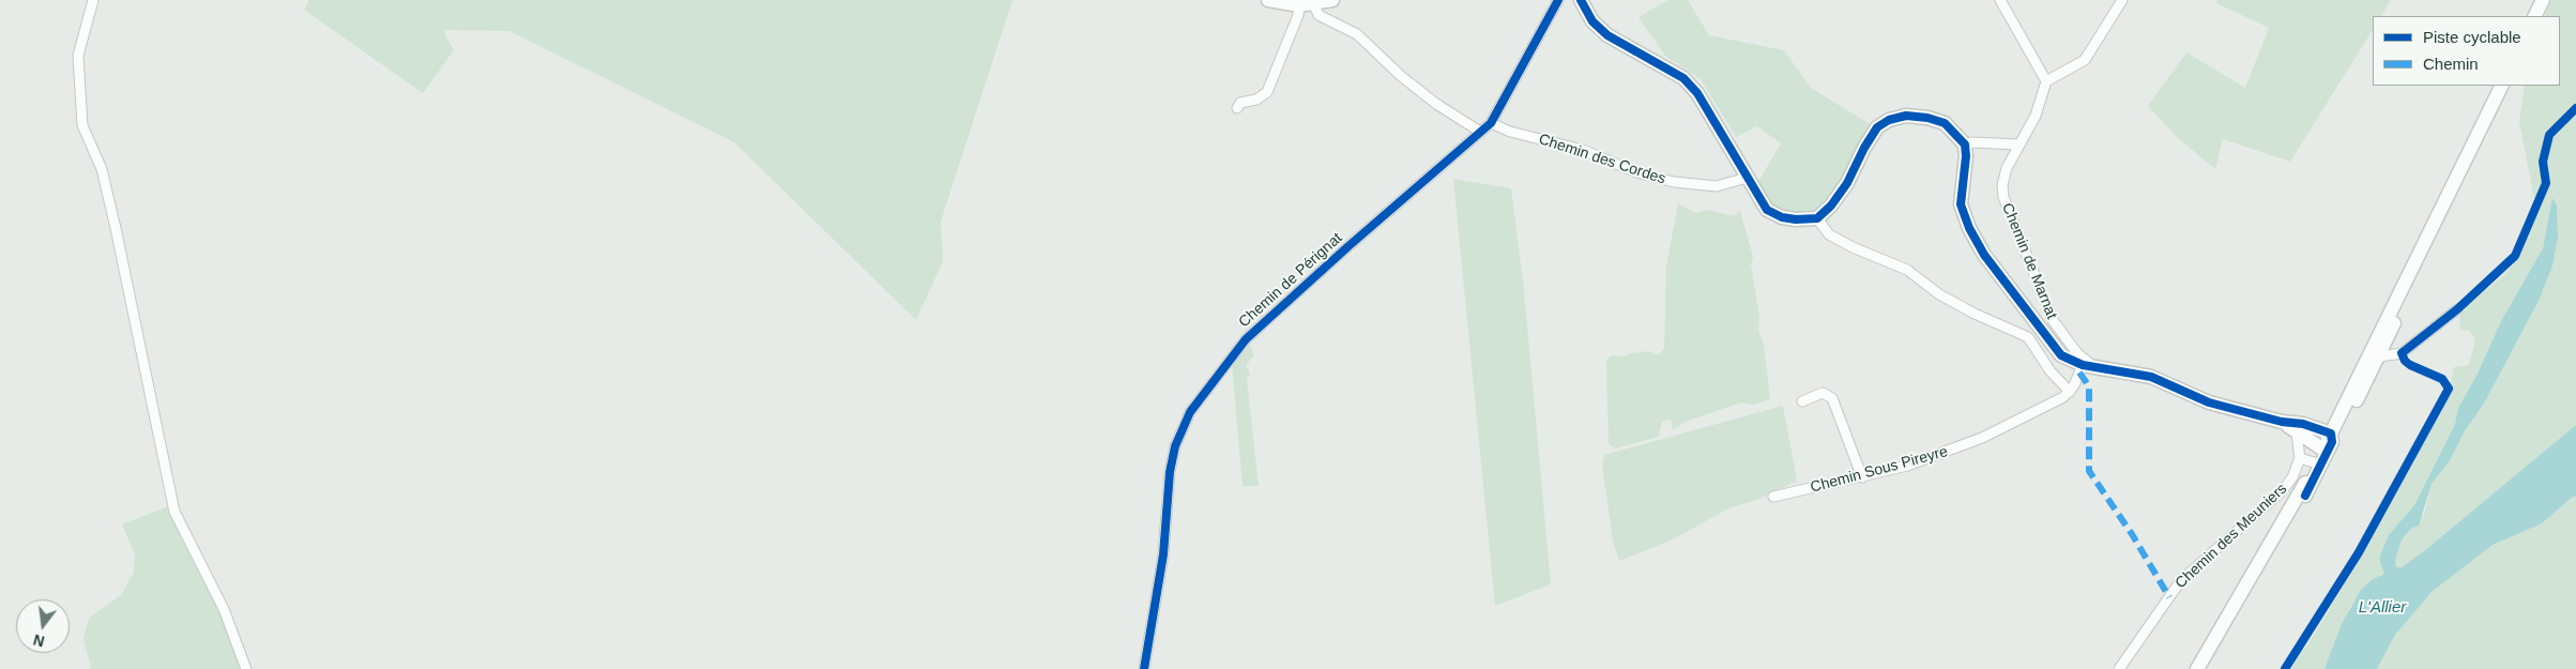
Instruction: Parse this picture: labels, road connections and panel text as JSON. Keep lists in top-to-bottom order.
{
  "streets": {
    "street": [
      "Chemin des Cordes",
      "Chemin de Marnat",
      "Chemin de Pérignat",
      "Chemin Sous Pireyre",
      "Chemin des Meuniers"
    ]
  },
  "crossings": [
    ["Chemin des Cordes", "Chemin de Pérignat"]
  ],
  "water": ["L'Allier"],
  "legend": ["Piste cyclable", "Chemin"],
  "north": "bottom"
}
